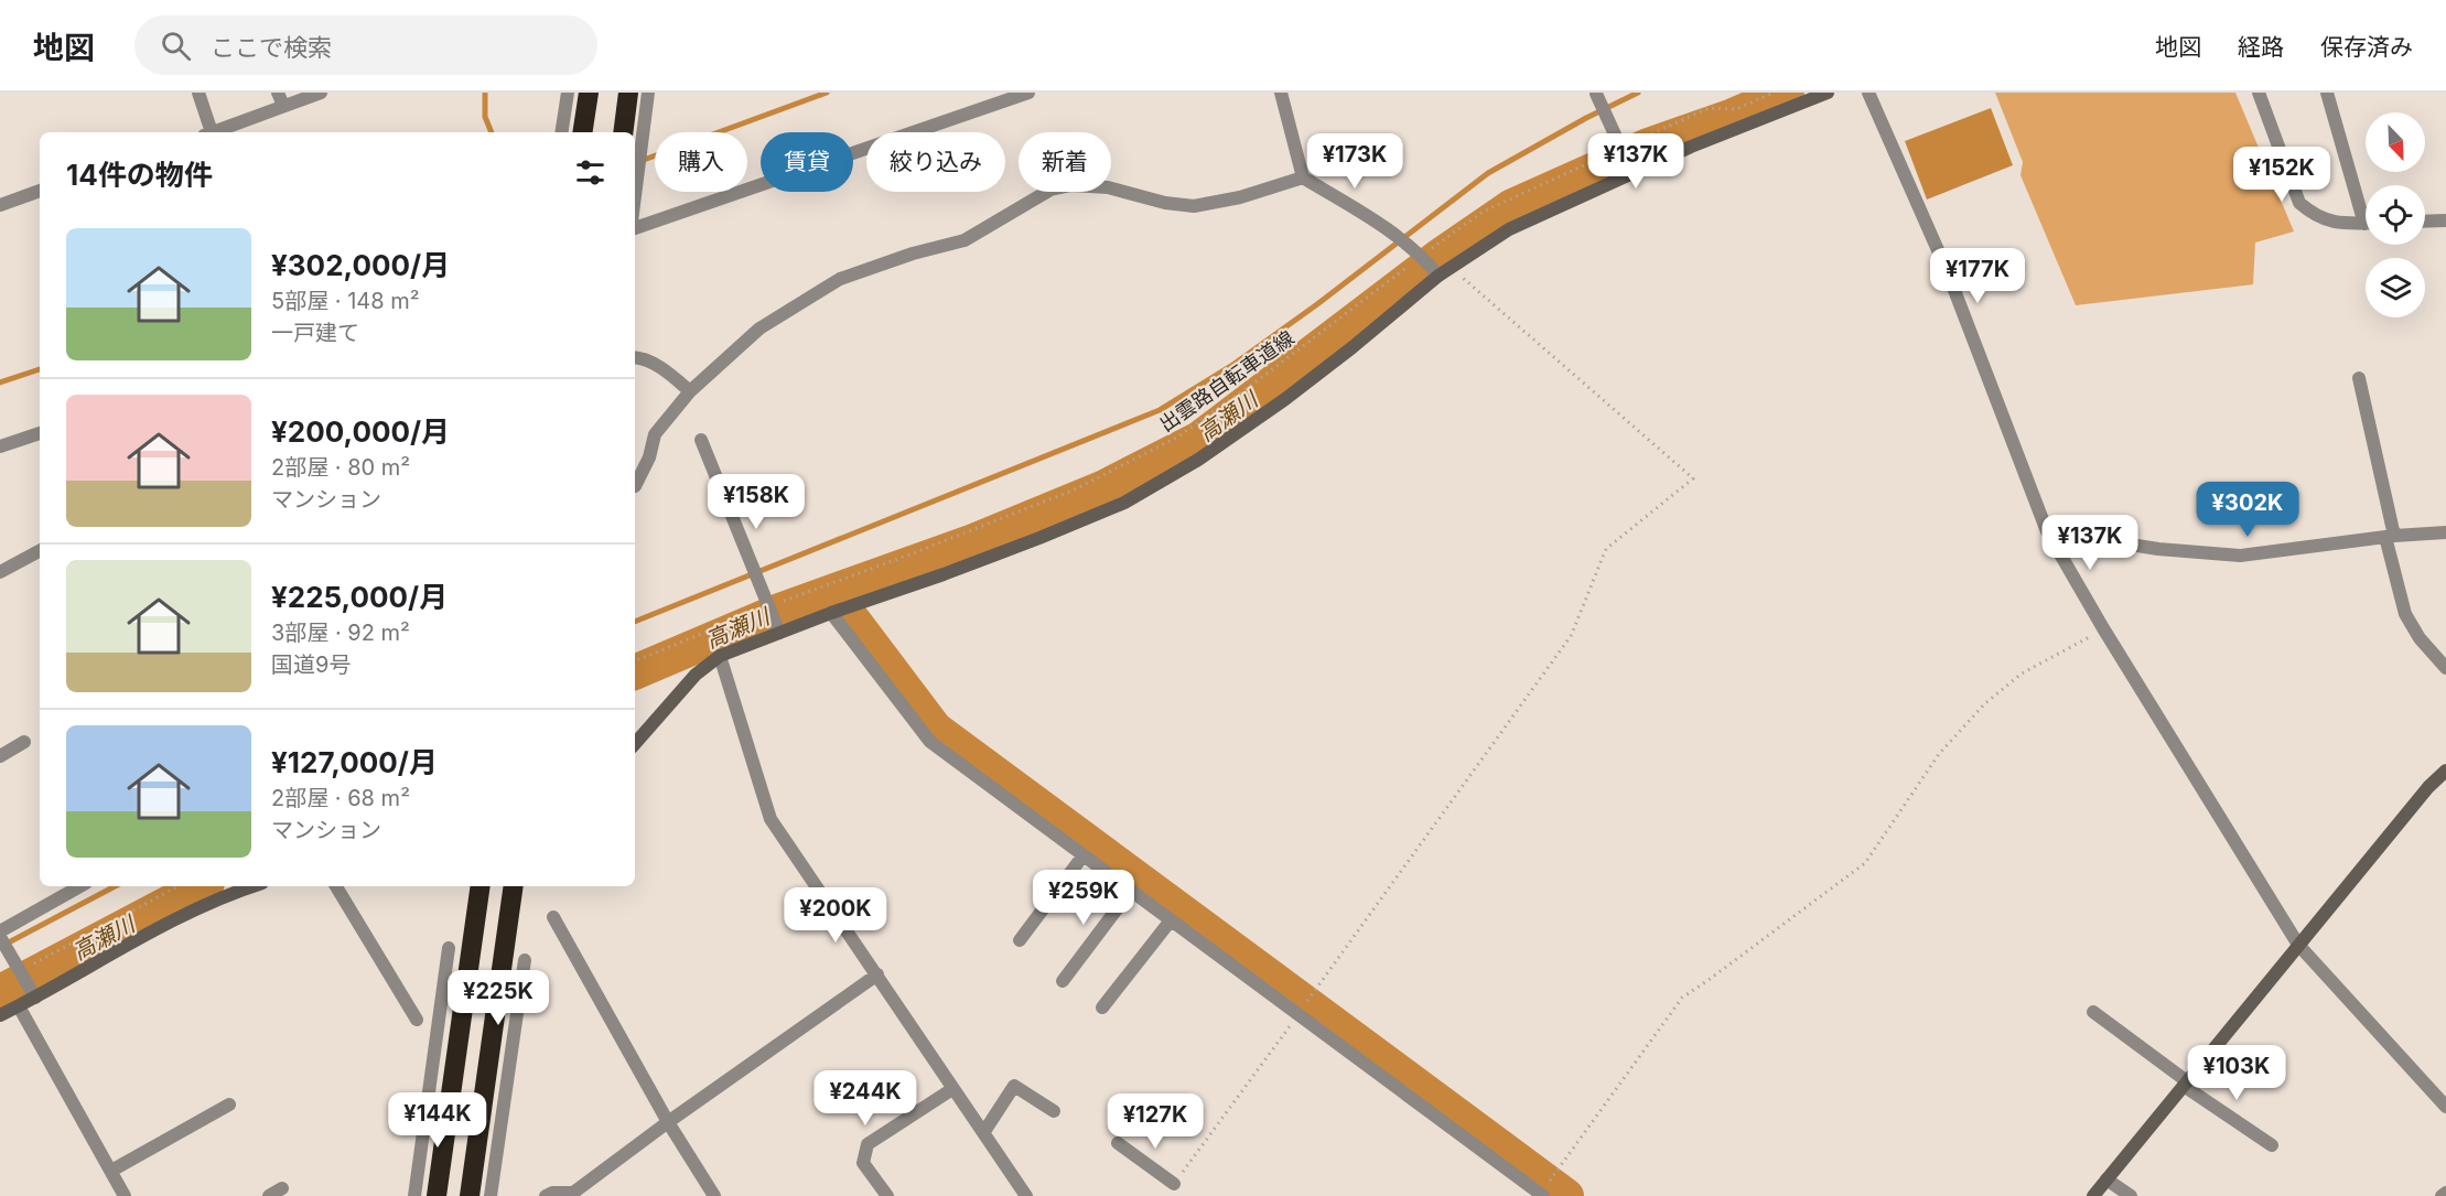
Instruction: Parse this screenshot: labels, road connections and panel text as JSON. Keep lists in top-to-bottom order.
{
  "streets": {
    "path": ["出雲路自転車道線"]
  },
  "water": ["高瀬川"],
  "north": "bottom right",
  "page": {
    "header": "地図",
    "search": "ここで検索",
    "nav": ["地図", "経路", "保存済み"],
    "chip": [
      "購入",
      "賃貸",
      "絞り込み",
      "新着"
    ],
    "heading": "14件の物件",
    "price": [
      "¥173K",
      "¥137K",
      "¥152K",
      "¥177K",
      "¥158K",
      "¥302K",
      "¥137K",
      "¥259K",
      "¥200K",
      "¥225K",
      "¥103K",
      "¥244K",
      "¥144K",
      "¥127K"
    ],
    "list": [
      {
        "name": "¥302,000/月",
        "note": "5部屋 · 148 m² · 一戸建て"
      },
      {
        "name": "¥200,000/月",
        "note": "2部屋 · 80 m² · マンション"
      },
      {
        "name": "¥225,000/月",
        "note": "3部屋 · 92 m² · 国道9号"
      },
      {
        "name": "¥127,000/月",
        "note": "2部屋 · 68 m² · マンション"
      }
    ]
  }
}
